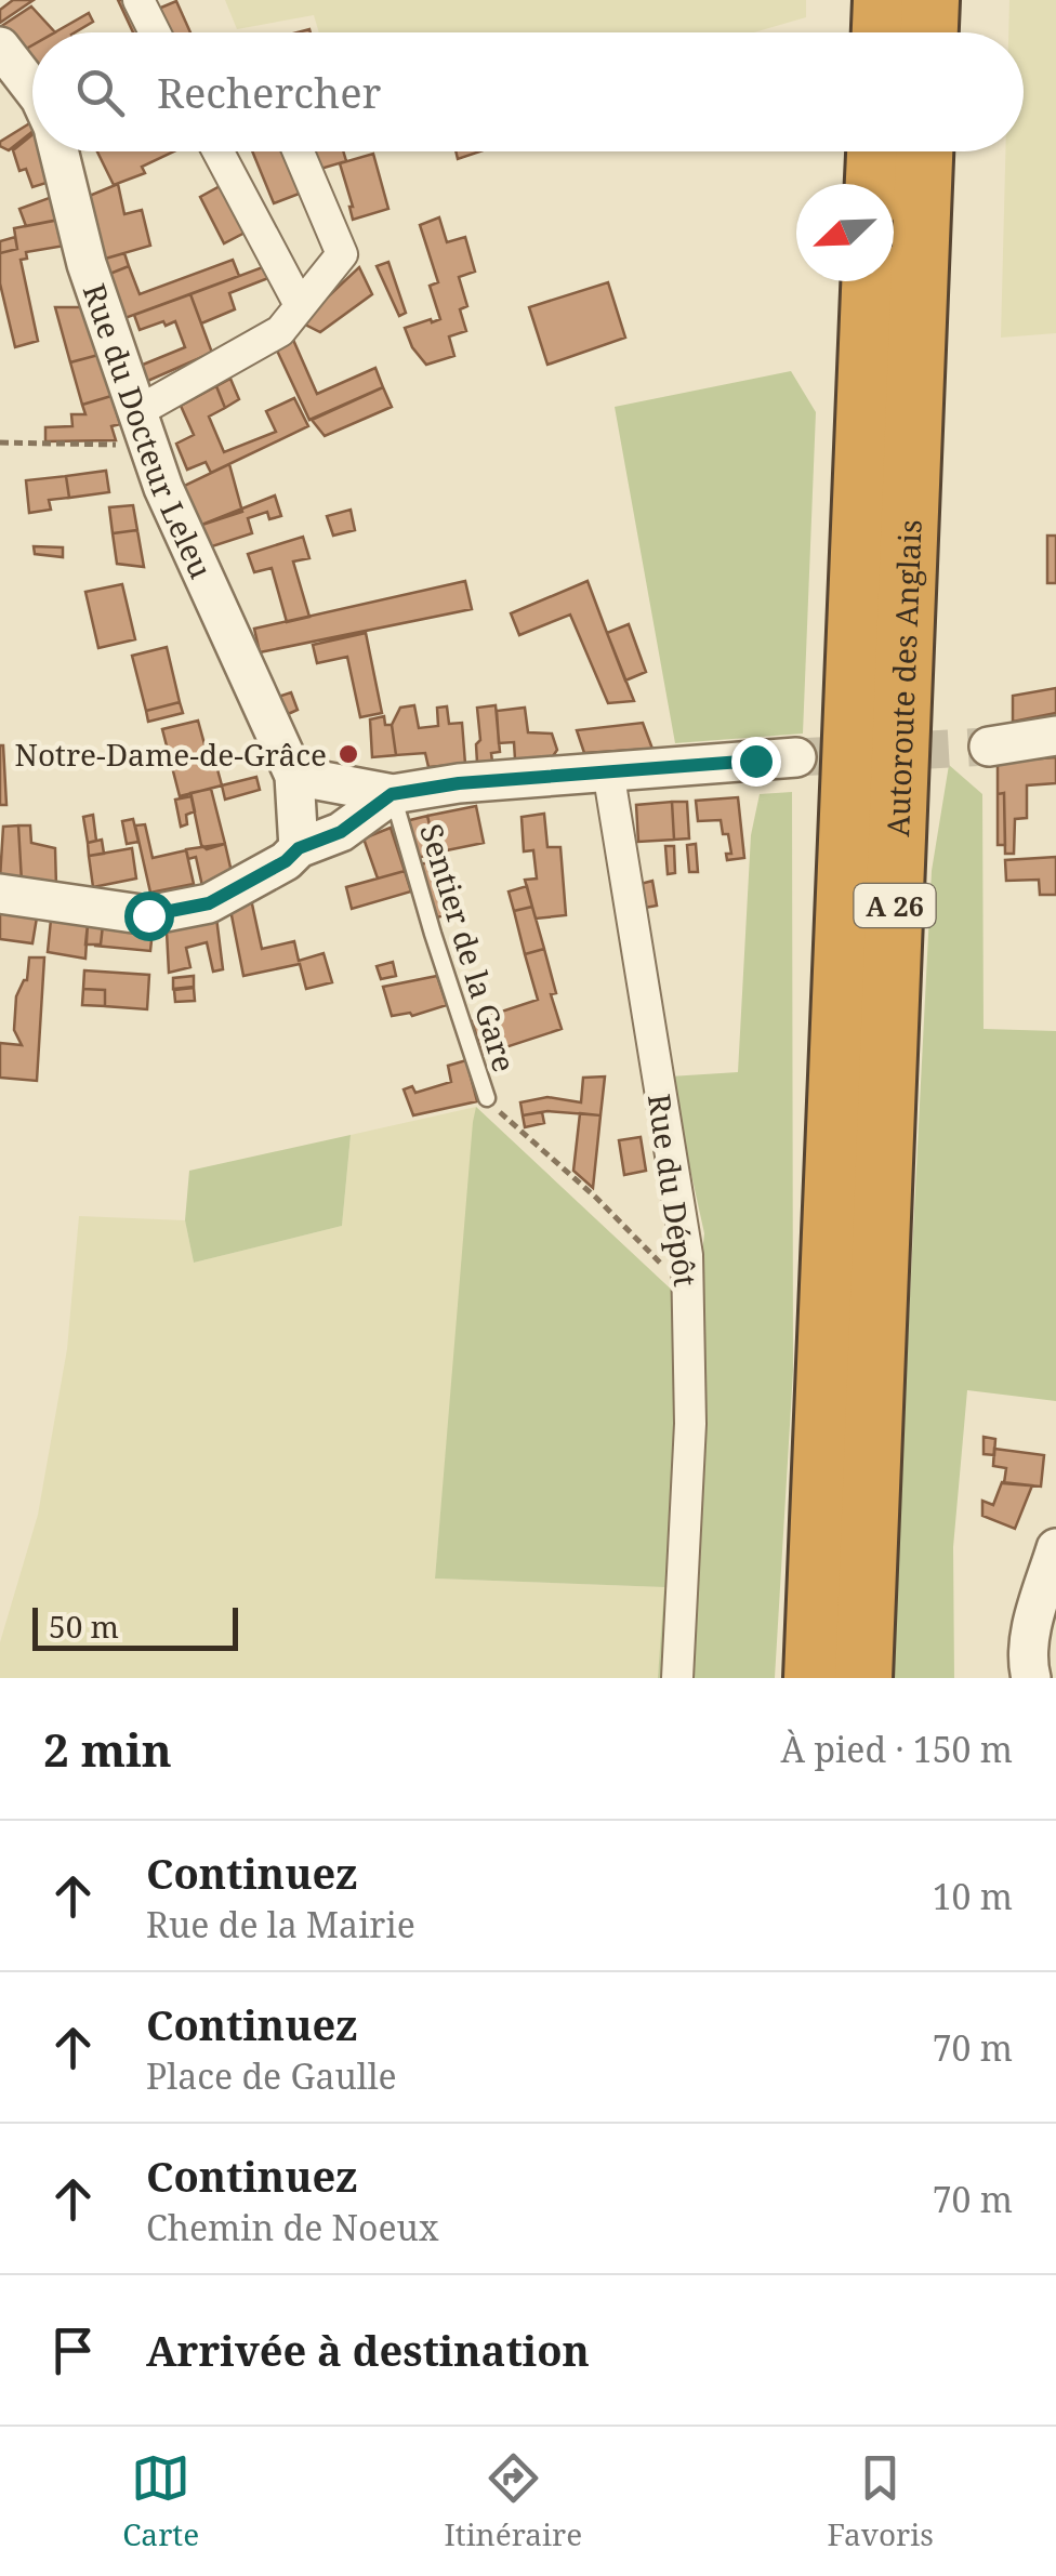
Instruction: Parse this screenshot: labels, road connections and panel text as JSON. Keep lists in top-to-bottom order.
{
  "streets": {
    "highway": ["Autoroute des Anglais", "A 26"],
    "street": ["Rue du Docteur Leleu", "Rue du Dépôt"],
    "lane": ["Sentier de la Gare"]
  },
  "crossings": [
    ["Sentier de la Gare", "Rue du Dépôt"]
  ],
  "places": ["Notre-Dame-de-Grâce"],
  "scale_bar": "50 m",
  "north": "bottom left",
  "page": {
    "search": "Rechercher",
    "scale": "50 m",
    "heading": ["2 min", "À pied · 150 m"],
    "list": [
      ["Continuez", "Rue de la Mairie", "10 m"],
      ["Continuez", "Place de Gaulle", "70 m"],
      ["Continuez", "Chemin de Noeux", "70 m"],
      "Arrivée à destination"
    ],
    "nav": ["Carte", "Itinéraire", "Favoris"]
  }
}
